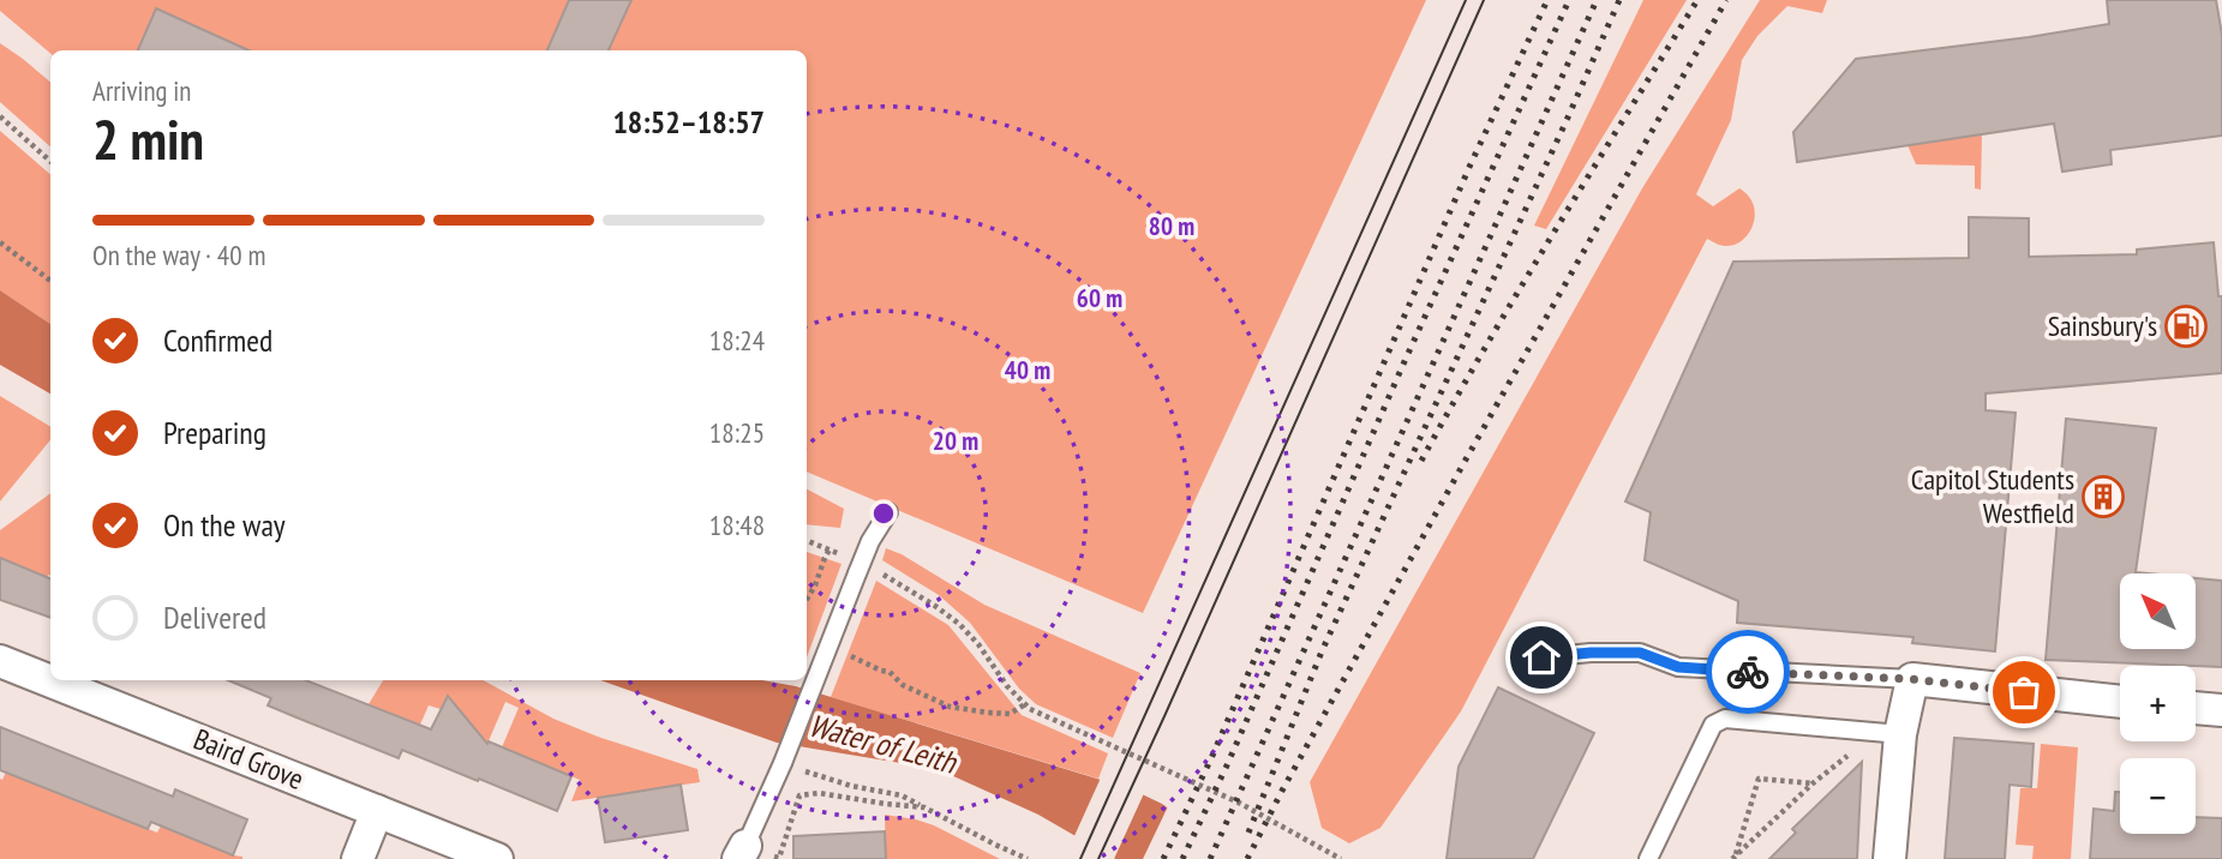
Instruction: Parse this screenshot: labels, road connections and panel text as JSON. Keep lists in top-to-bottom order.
{
  "streets": {
    "street": ["Baird Grove"]
  },
  "water": ["Water of Leith"],
  "places": {
    "fuel station": ["Sainsbury's"],
    "building": ["Capitol Students Westfield"]
  },
  "north": "top left",
  "page": {
    "heading": ["2 min", "Arriving in", "18:52–18:57"],
    "bar": "On the way · 40 m",
    "list": [
      ["Confirmed", "18:24"],
      ["Preparing", "18:25"],
      ["On the way", "18:48"],
      "Delivered"
    ],
    "map_buttons": ["+", "−"]
  },
  "rings": [
    "80 m",
    "60 m",
    "40 m",
    "20 m"
  ]
}
